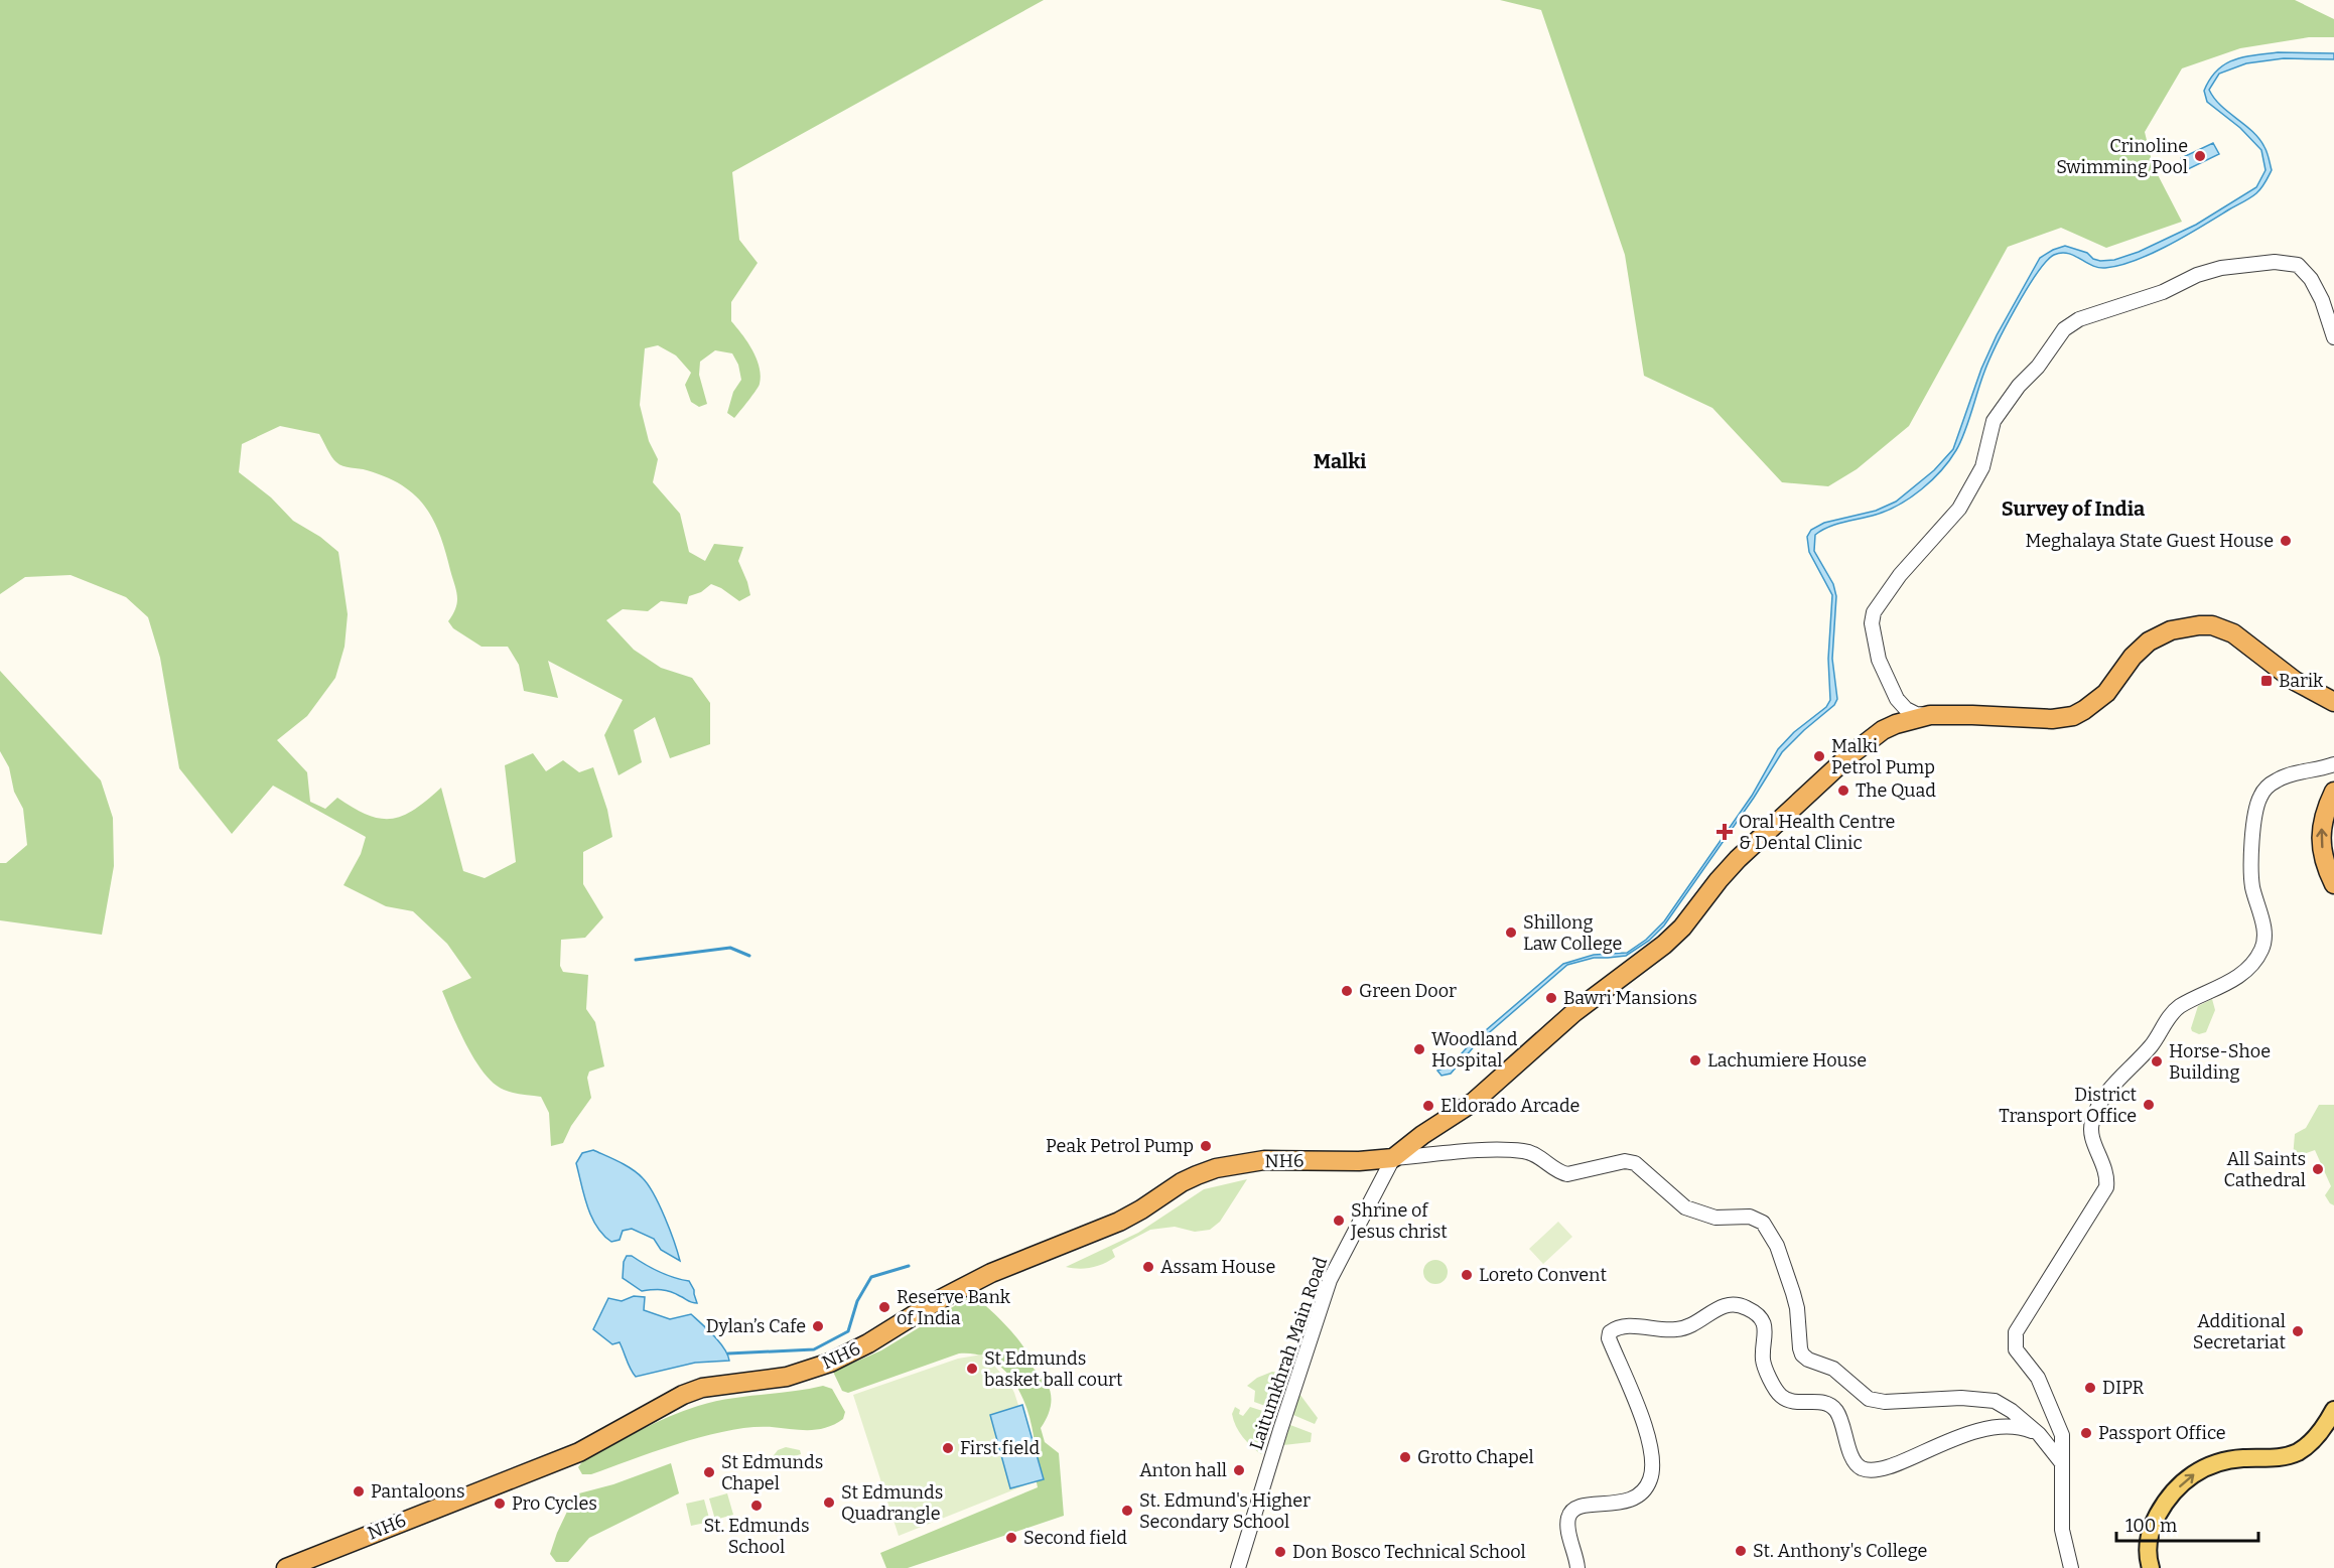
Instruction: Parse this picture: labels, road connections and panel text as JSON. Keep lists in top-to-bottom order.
{
  "streets": {
    "highway": ["NH6"],
    "street": ["Laitumkhrah Main Road"]
  },
  "crossings": [
    ["NH6", "Laitumkhrah Main Road"]
  ],
  "districts": ["Malki", "Survey of India"],
  "places": {
    "other": [
      "Crinoline Swimming Pool",
      "Meghalaya State Guest House",
      "Malki Petrol Pump",
      "The Quad",
      "Shillong Law College",
      "Green Door",
      "Bawri Mansions",
      "Woodland Hospital",
      "Lachumiere House",
      "Horse-Shoe Building",
      "District Transport Office",
      "Eldorado Arcade",
      "Peak Petrol Pump",
      "All Saints Cathedral",
      "Shrine of Jesus christ",
      "Assam House",
      "Loreto Convent",
      "Reserve Bank of India",
      "Dylan’s Cafe",
      "Additional Secretariat",
      "St Edmunds basket ball court",
      "DIPR",
      "Passport Office",
      "First field",
      "Grotto Chapel",
      "Anton hall",
      "St Edmunds Chapel",
      "Pantaloons",
      "St Edmunds Quadrangle",
      "Pro Cycles",
      "St. Edmunds School",
      "St. Edmund's Higher Secondary School",
      "Second field",
      "St. Anthony's College",
      "Don Bosco Technical School"
    ],
    "transit": ["Barik"],
    "health": ["Oral Health Centre & Dental Clinic"]
  },
  "scale_bar": "100 m"
}
